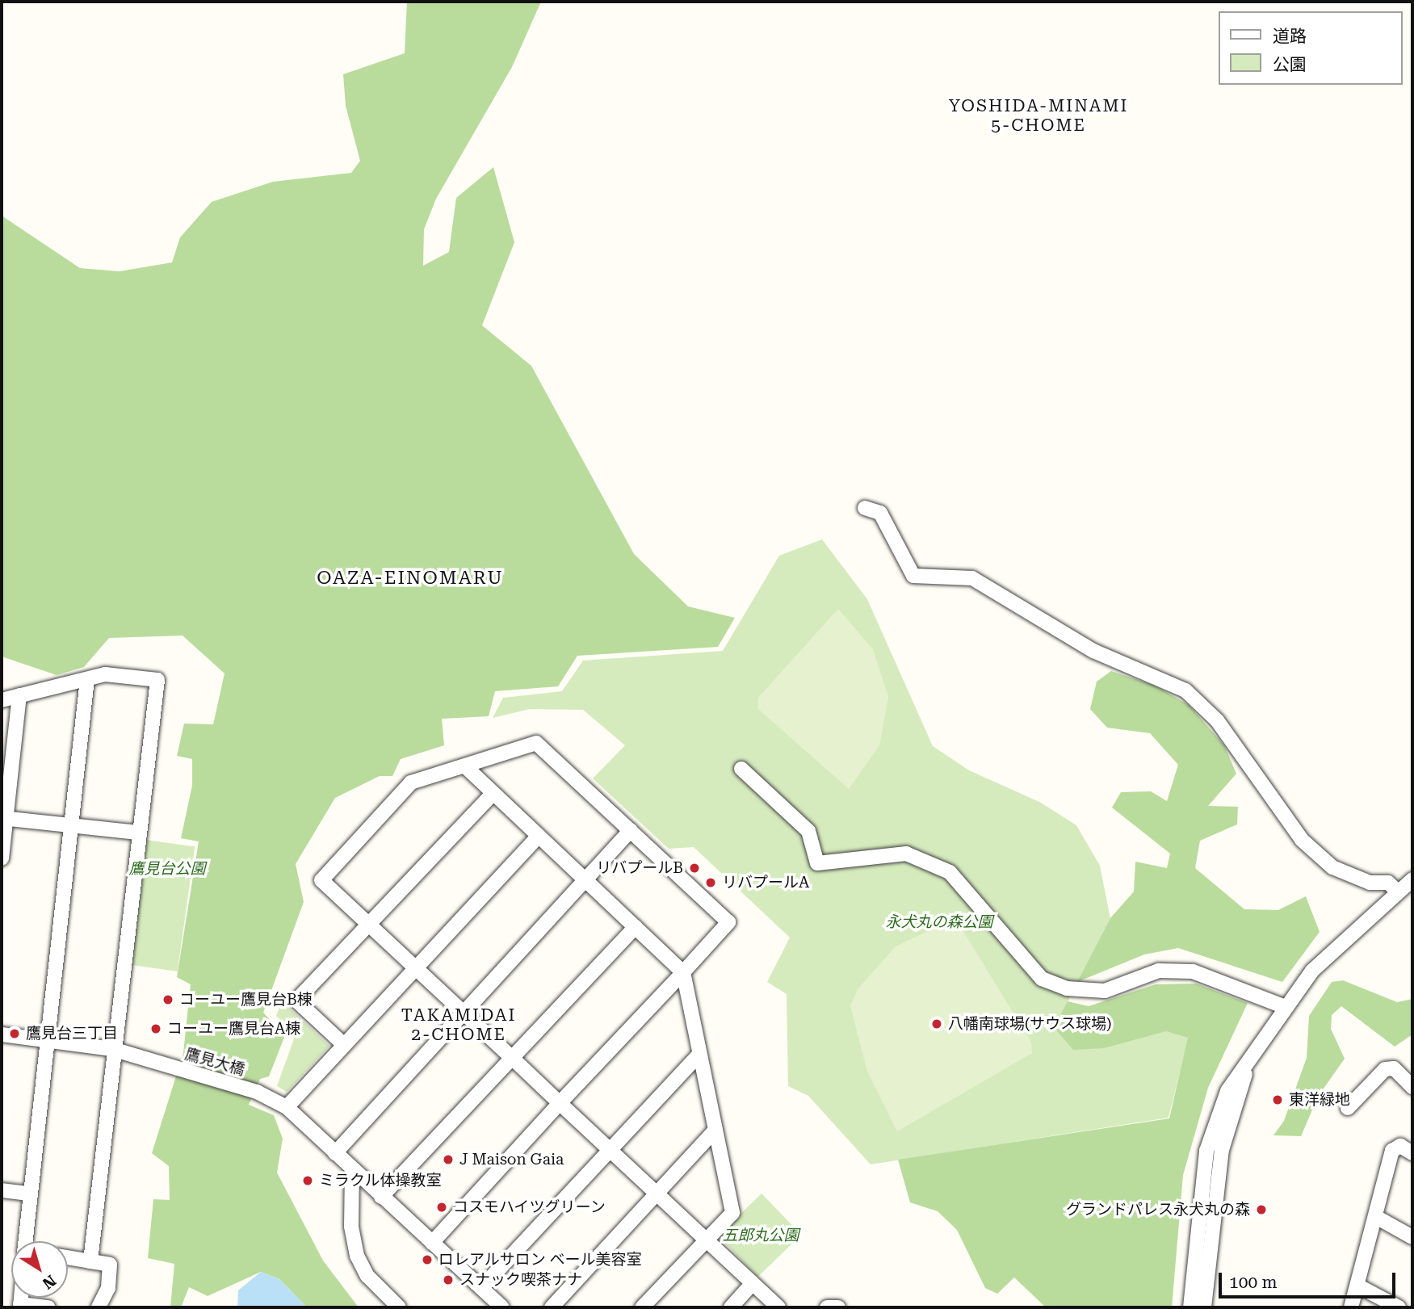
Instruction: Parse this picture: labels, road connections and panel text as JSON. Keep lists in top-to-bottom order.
{
  "streets": {
    "street": ["鷹見大橋"]
  },
  "districts": ["YOSHIDA-MINAMI 5-CHOME", "OAZA-EINOMARU", "TAKAMIDAI 2-CHOME"],
  "parks": ["鷹見台公園", "永犬丸の森公園", "五郎丸公園"],
  "places": [
    "リバプールB",
    "リバプールA",
    "コーユー鷹見台B棟",
    "八幡南球場(サウス球場)",
    "コーユー鷹見台A棟",
    "鷹見台三丁目",
    "東洋緑地",
    "J Maison Gaia",
    "ミラクル体操教室",
    "コスモハイツグリーン",
    "グランドパレス永犬丸の森",
    "ロレアルサロン ベール美容室",
    "スナック喫茶ナナ"
  ],
  "legend": ["道路", "公園"],
  "scale_bar": "100 m",
  "north": "bottom right"
}
